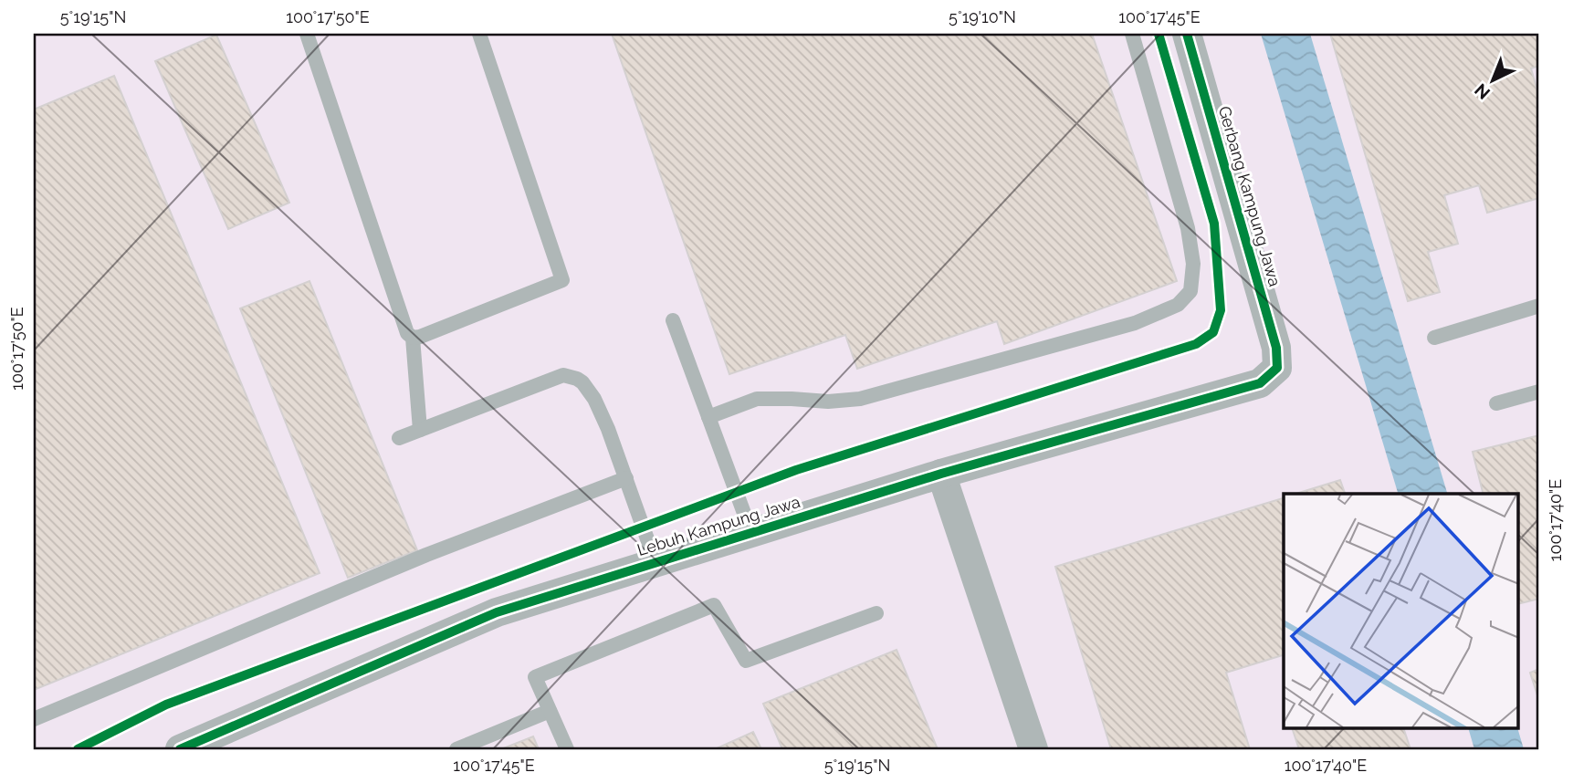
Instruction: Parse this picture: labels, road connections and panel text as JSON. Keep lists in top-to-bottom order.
{
  "streets": {
    "street": ["Gerbang Kampung Jawa", "Lebuh Kampung Jawa"]
  },
  "crossings": [
    ["Gerbang Kampung Jawa", "Lebuh Kampung Jawa"]
  ],
  "north": "bottom left",
  "coordinates": [
    "5°19'15\"N",
    "100°17'50\"E",
    "5°19'10\"N",
    "100°17'45\"E",
    "100°17'40\"E"
  ]
}
